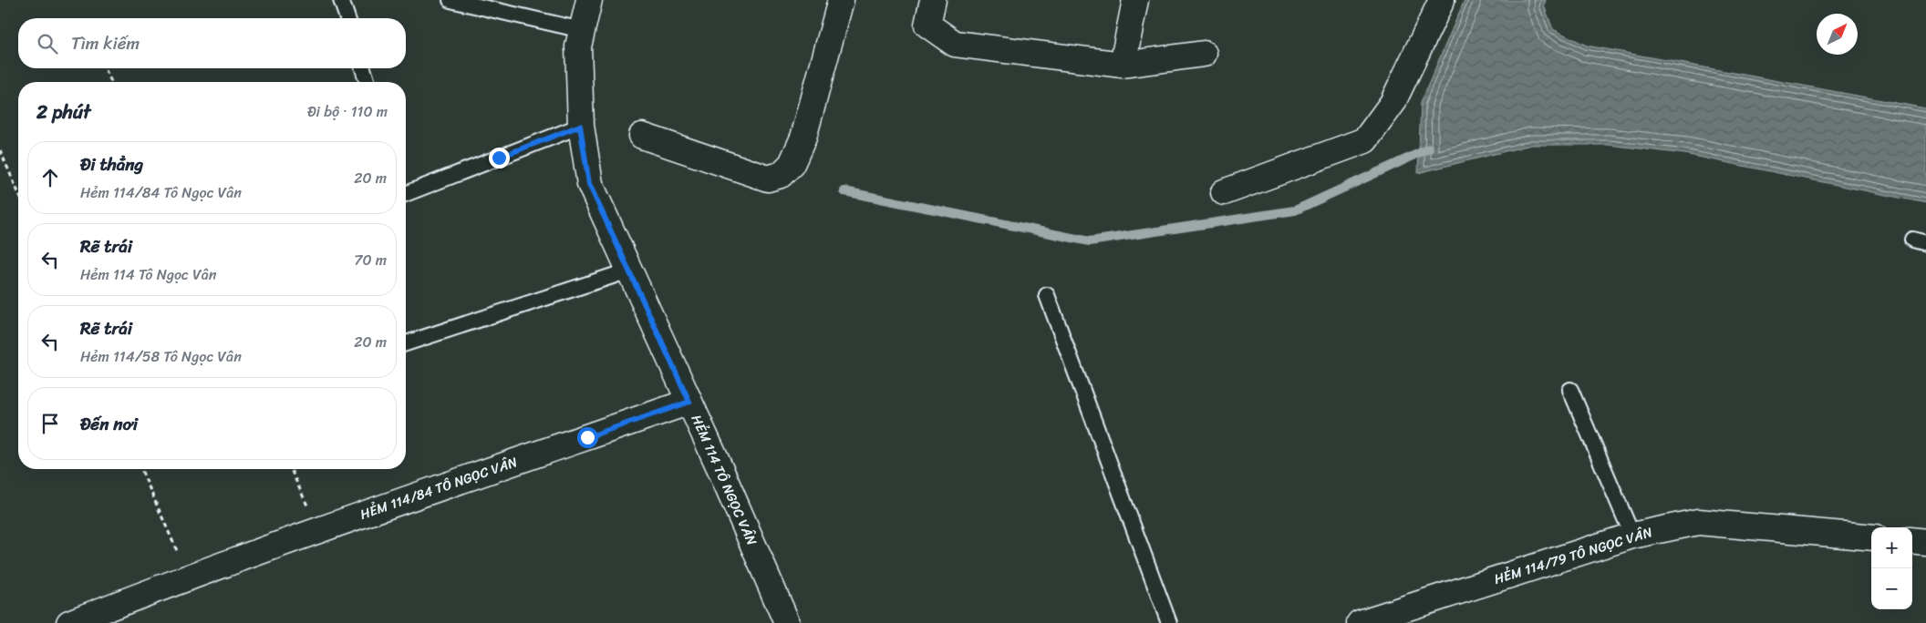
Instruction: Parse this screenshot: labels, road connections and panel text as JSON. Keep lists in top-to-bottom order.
{
  "streets": {
    "street": ["HẺM 114 TÔ NGỌC VÂN", "HẺM 114/84 TÔ NGỌC VÂN", "HẺM 114/79 TÔ NGỌC VÂN"]
  },
  "crossings": [
    ["HẺM 114 TÔ NGỌC VÂN", "HẺM 114/84 TÔ NGỌC VÂN"]
  ],
  "north": "top right",
  "page": {
    "search": "Tìm kiếm",
    "heading": ["2 phút", "Đi bộ · 110 m"],
    "list": [
      ["Đi thẳng", "Hẻm 114/84 Tô Ngọc Vân", "20 m"],
      ["Rẽ trái", "Hẻm 114 Tô Ngọc Vân", "70 m"],
      ["Rẽ trái", "Hẻm 114/58 Tô Ngọc Vân", "20 m"],
      "Đến nơi"
    ],
    "map_buttons": ["+", "−"]
  }
}
